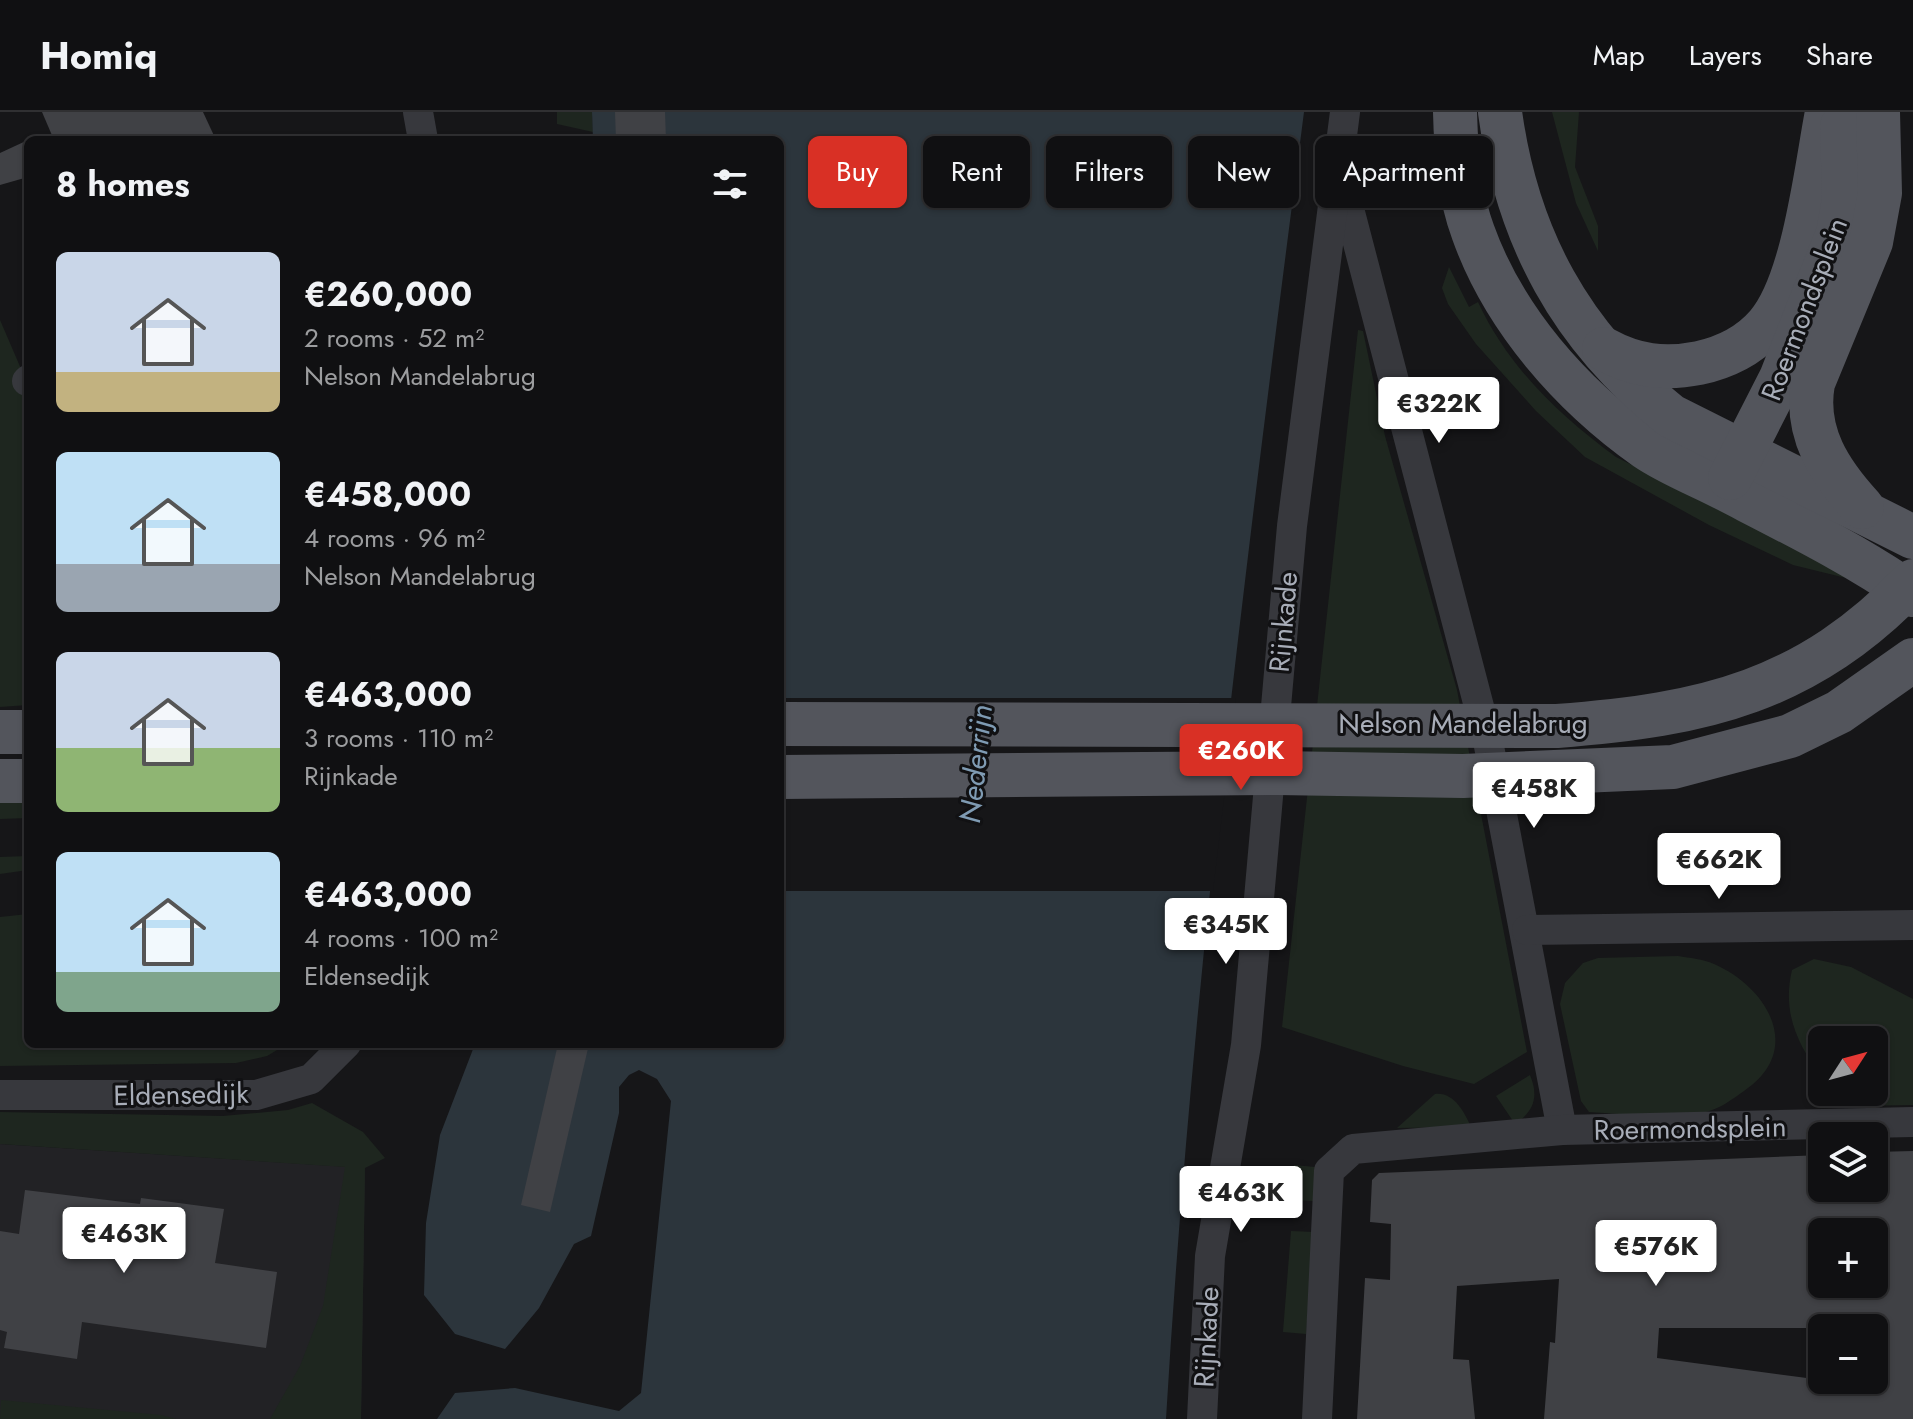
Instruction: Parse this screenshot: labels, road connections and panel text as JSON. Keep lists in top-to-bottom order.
{
  "streets": {
    "main road": ["Roermondsplein", "Nelson Mandelabrug"],
    "street": ["Rijnkade", "Eldensedijk"]
  },
  "water": ["Nederrijn"],
  "north": "top right",
  "page": {
    "header": "Homiq",
    "nav": ["Map", "Layers", "Share"],
    "chip": [
      "Buy",
      "Rent",
      "Filters",
      "New",
      "Apartment"
    ],
    "heading": "8 homes",
    "list": [
      {
        "name": "€260,000",
        "note": "2 rooms · 52 m² · Nelson Mandelabrug"
      },
      {
        "name": "€458,000",
        "note": "4 rooms · 96 m² · Nelson Mandelabrug"
      },
      {
        "name": "€463,000",
        "note": "3 rooms · 110 m² · Rijnkade"
      },
      {
        "name": "€463,000",
        "note": "4 rooms · 100 m² · Eldensedijk"
      }
    ],
    "price": [
      "€322K",
      "€260K",
      "€458K",
      "€662K",
      "€345K",
      "€463K",
      "€463K",
      "€576K"
    ],
    "map_buttons": ["+", "−"]
  }
}
